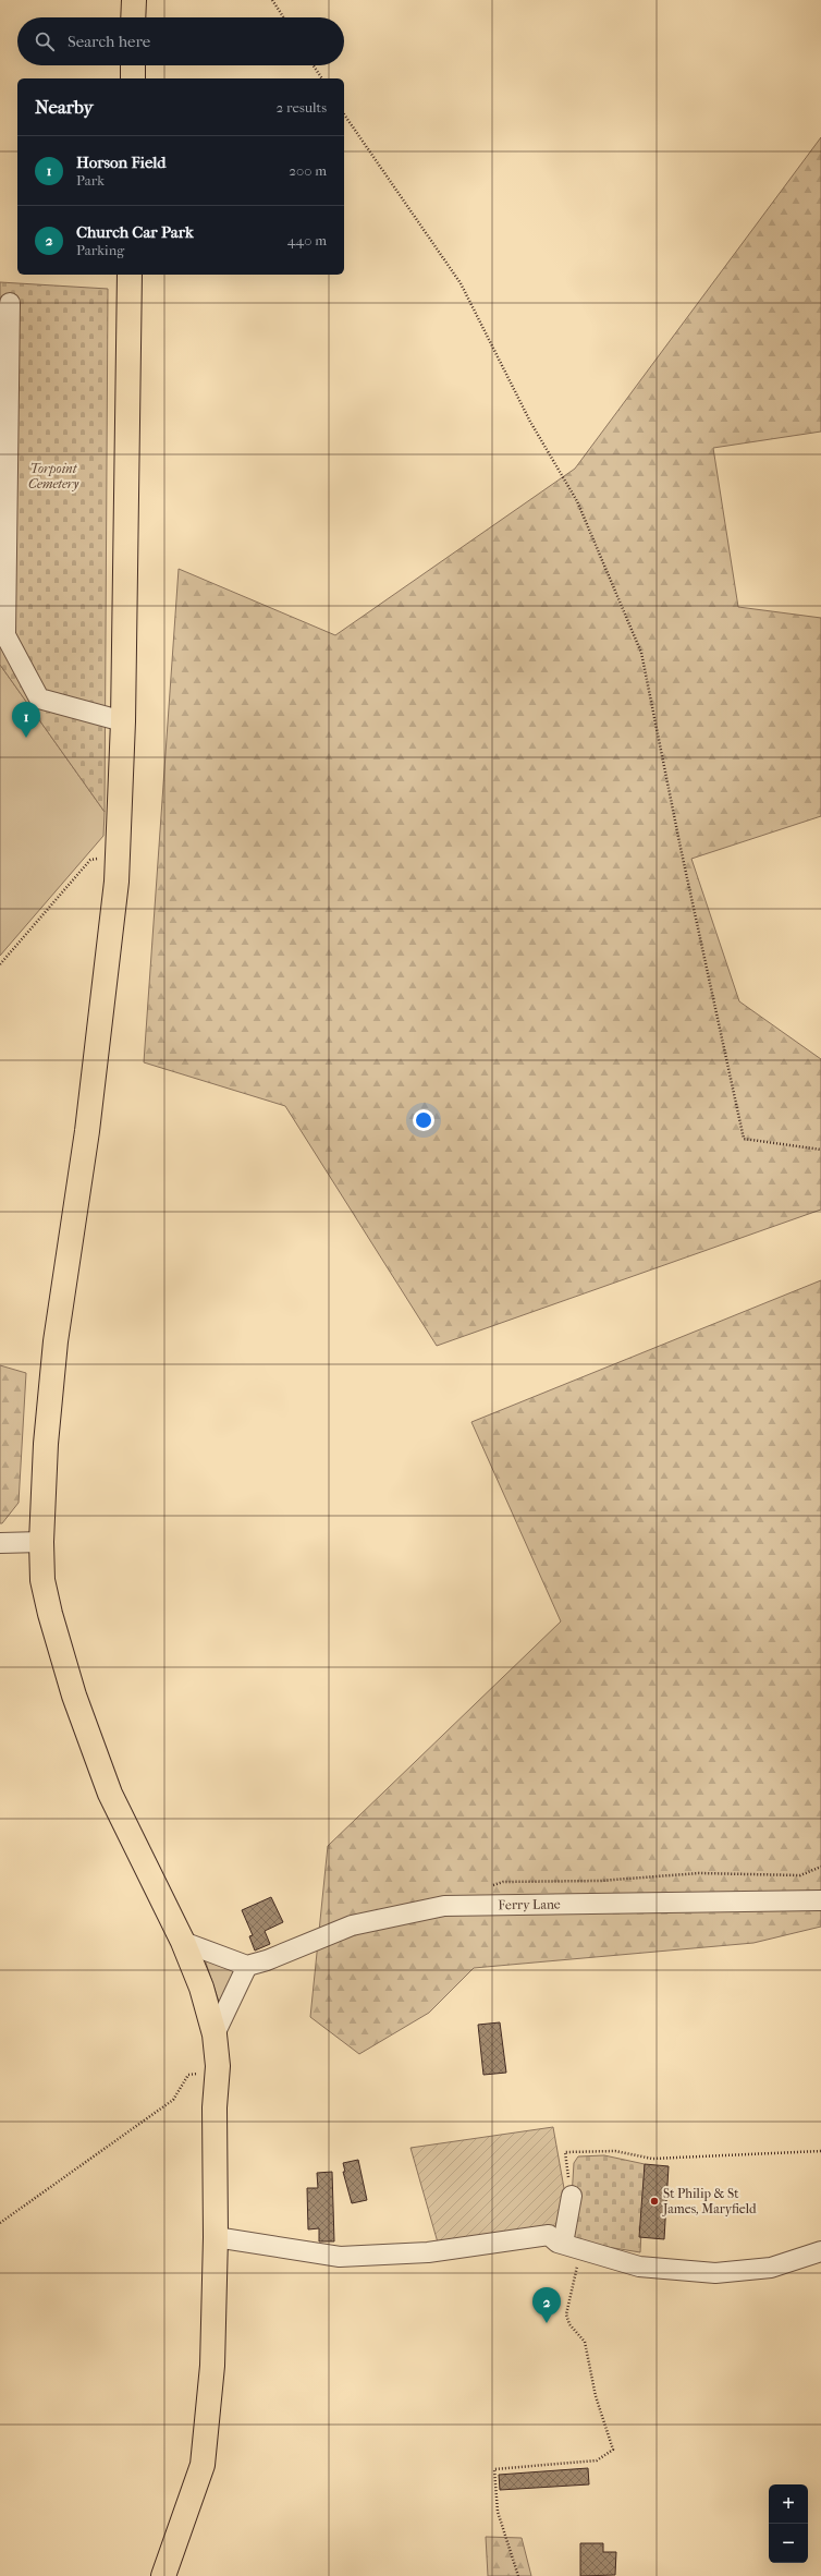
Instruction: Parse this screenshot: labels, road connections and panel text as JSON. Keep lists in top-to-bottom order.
{
  "streets": {
    "street": ["Ferry Lane"]
  },
  "parks": ["Torpoint Cemetery"],
  "places": ["St Philip & St James, Maryfield"],
  "page": {
    "search": "Search here",
    "heading": ["Nearby", "2 results"],
    "list": [
      {
        "mark": "1",
        "name": "Horson Field",
        "note": "Park",
        "value": "200 m"
      },
      {
        "mark": "2",
        "name": "Church Car Park",
        "note": "Parking",
        "value": "440 m"
      }
    ],
    "pins": ["1", "2"],
    "map_buttons": ["+", "−"]
  }
}
